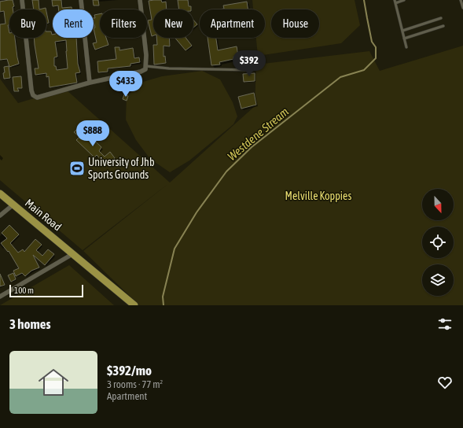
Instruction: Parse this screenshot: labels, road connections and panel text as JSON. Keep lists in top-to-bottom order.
{
  "streets": {
    "main road": ["Main Road"]
  },
  "water": ["Westdene Stream"],
  "parks": ["Melville Koppies"],
  "places": {
    "sports": ["University of Jhb Sports Grounds"]
  },
  "scale_bar": "100 m",
  "north": "bottom",
  "page": {
    "chip": [
      "Buy",
      "Rent",
      "Filters",
      "New",
      "Apartment",
      "House"
    ],
    "price": ["$392", "$433", "$888"],
    "scale": "100 m",
    "heading": "3 homes",
    "list": [
      {
        "name": "$392/mo",
        "note": "3 rooms · 77 m² · Apartment"
      }
    ]
  }
}
